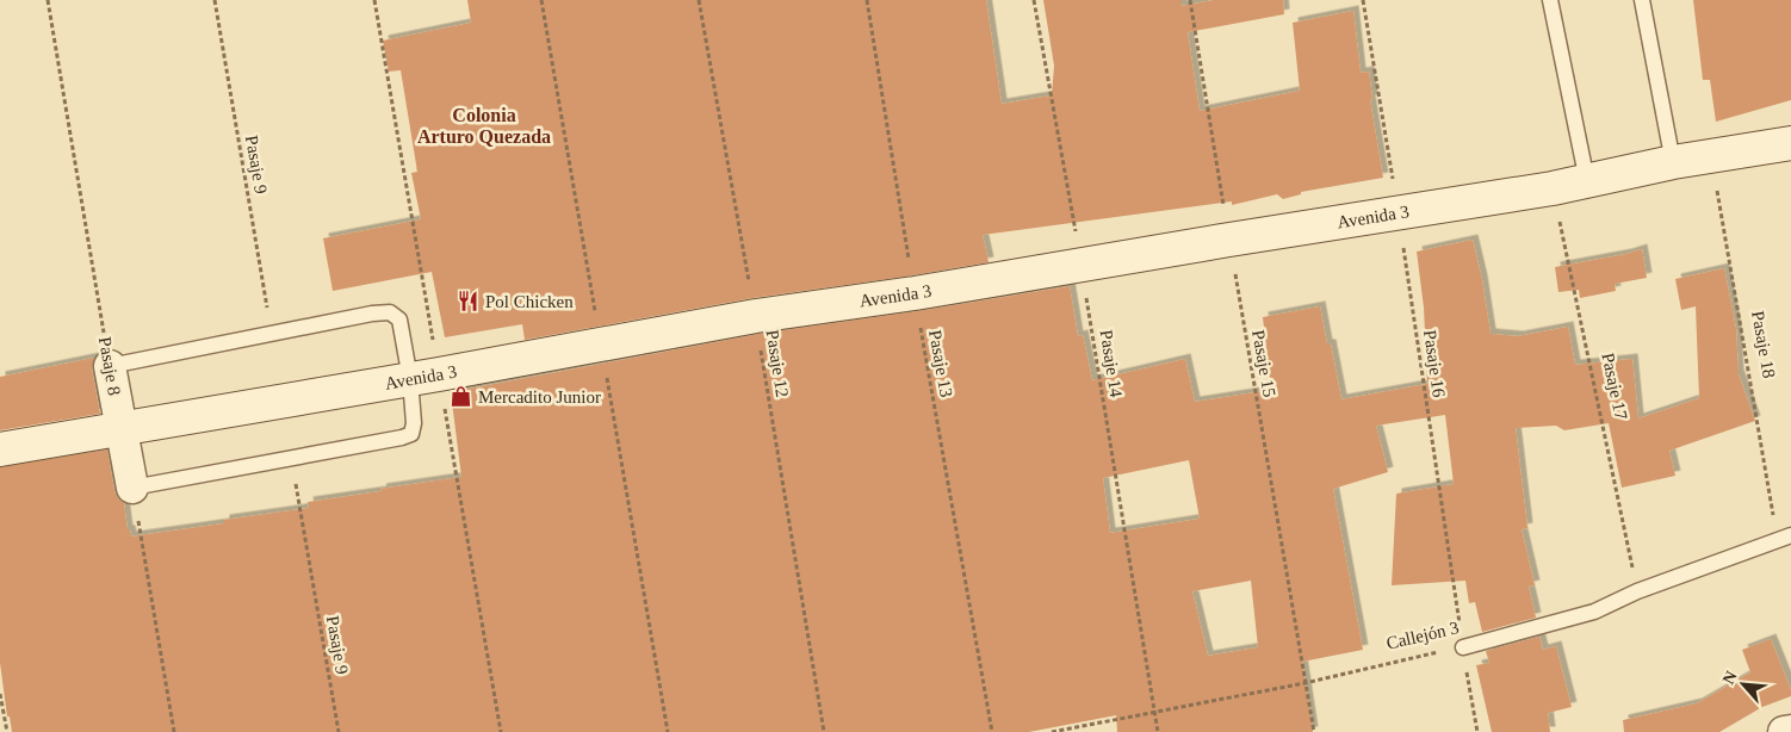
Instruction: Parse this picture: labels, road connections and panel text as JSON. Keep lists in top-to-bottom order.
{
  "streets": {
    "street": ["Avenida 3", "Pasaje 8"],
    "lane": ["Callejón 3"],
    "path": [
      "Pasaje 9",
      "Pasaje 18",
      "Pasaje 12",
      "Pasaje 13",
      "Pasaje 14",
      "Pasaje 15",
      "Pasaje 16",
      "Pasaje 17"
    ]
  },
  "crossings": [
    ["Avenida 3", "Pasaje 18"],
    ["Avenida 3", "Pasaje 12"],
    ["Avenida 3", "Pasaje 13"],
    ["Avenida 3", "Pasaje 14"],
    ["Avenida 3", "Pasaje 15"],
    ["Avenida 3", "Pasaje 16"],
    ["Avenida 3", "Pasaje 8"],
    ["Avenida 3", "Pasaje 17"],
    ["Pasaje 18", "Callejón 3"],
    ["Pasaje 14", "Callejón 3"],
    ["Pasaje 15", "Callejón 3"],
    ["Pasaje 16", "Callejón 3"],
    ["Pasaje 17", "Callejón 3"]
  ],
  "districts": ["Colonia Arturo Quezada"],
  "places": {
    "restaurant": ["Pol Chicken"],
    "shop": ["Mercadito Junior"]
  },
  "north": "top left"
}
